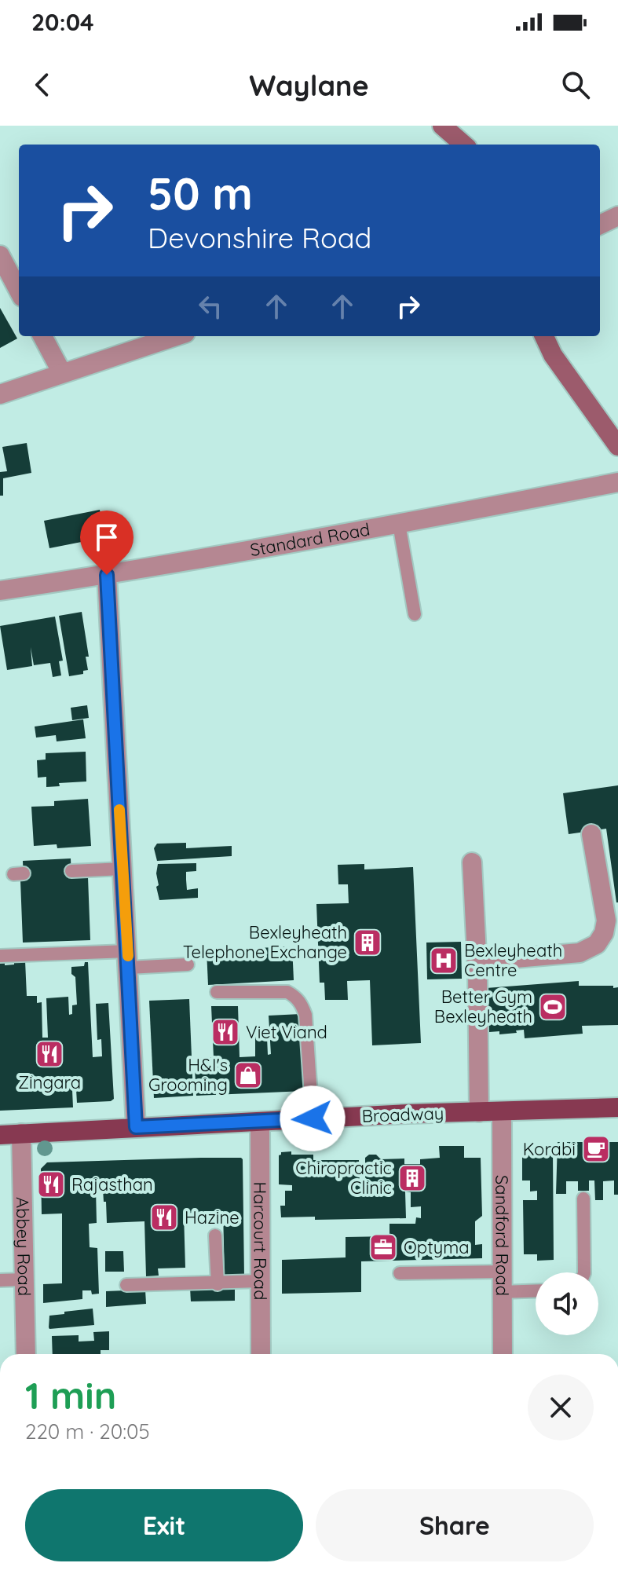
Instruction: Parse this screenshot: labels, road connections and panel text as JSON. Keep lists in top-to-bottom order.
{
  "streets": {
    "main road": ["Broadway"],
    "street": [
      "Standard Road",
      "Sandford Road",
      "Harcourt Road",
      "Abbey Road"
    ]
  },
  "crossings": [
    ["Broadway", "Sandford Road"],
    ["Broadway", "Harcourt Road"],
    ["Broadway", "Abbey Road"]
  ],
  "places": {
    "building": ["Bexleyheath Telephone Exchange", "Chiropractic Clinic"],
    "hospital": ["Bexleyheath Centre"],
    "sports": ["Better Gym Bexleyheath"],
    "restaurant": [
      "Viet Viand",
      "Zingara",
      "Rajasthan",
      "Hazine"
    ],
    "shop": ["H&I's Grooming"],
    "cafe": ["Korabi"],
    "office": ["Optyma"]
  },
  "page": {
    "status": "20:04",
    "header": "Waylane",
    "turn": ["50 m", "Devonshire Road"],
    "heading": ["1 min", "220 m · 20:05"],
    "buttons": ["Exit", "Share"]
  }
}
